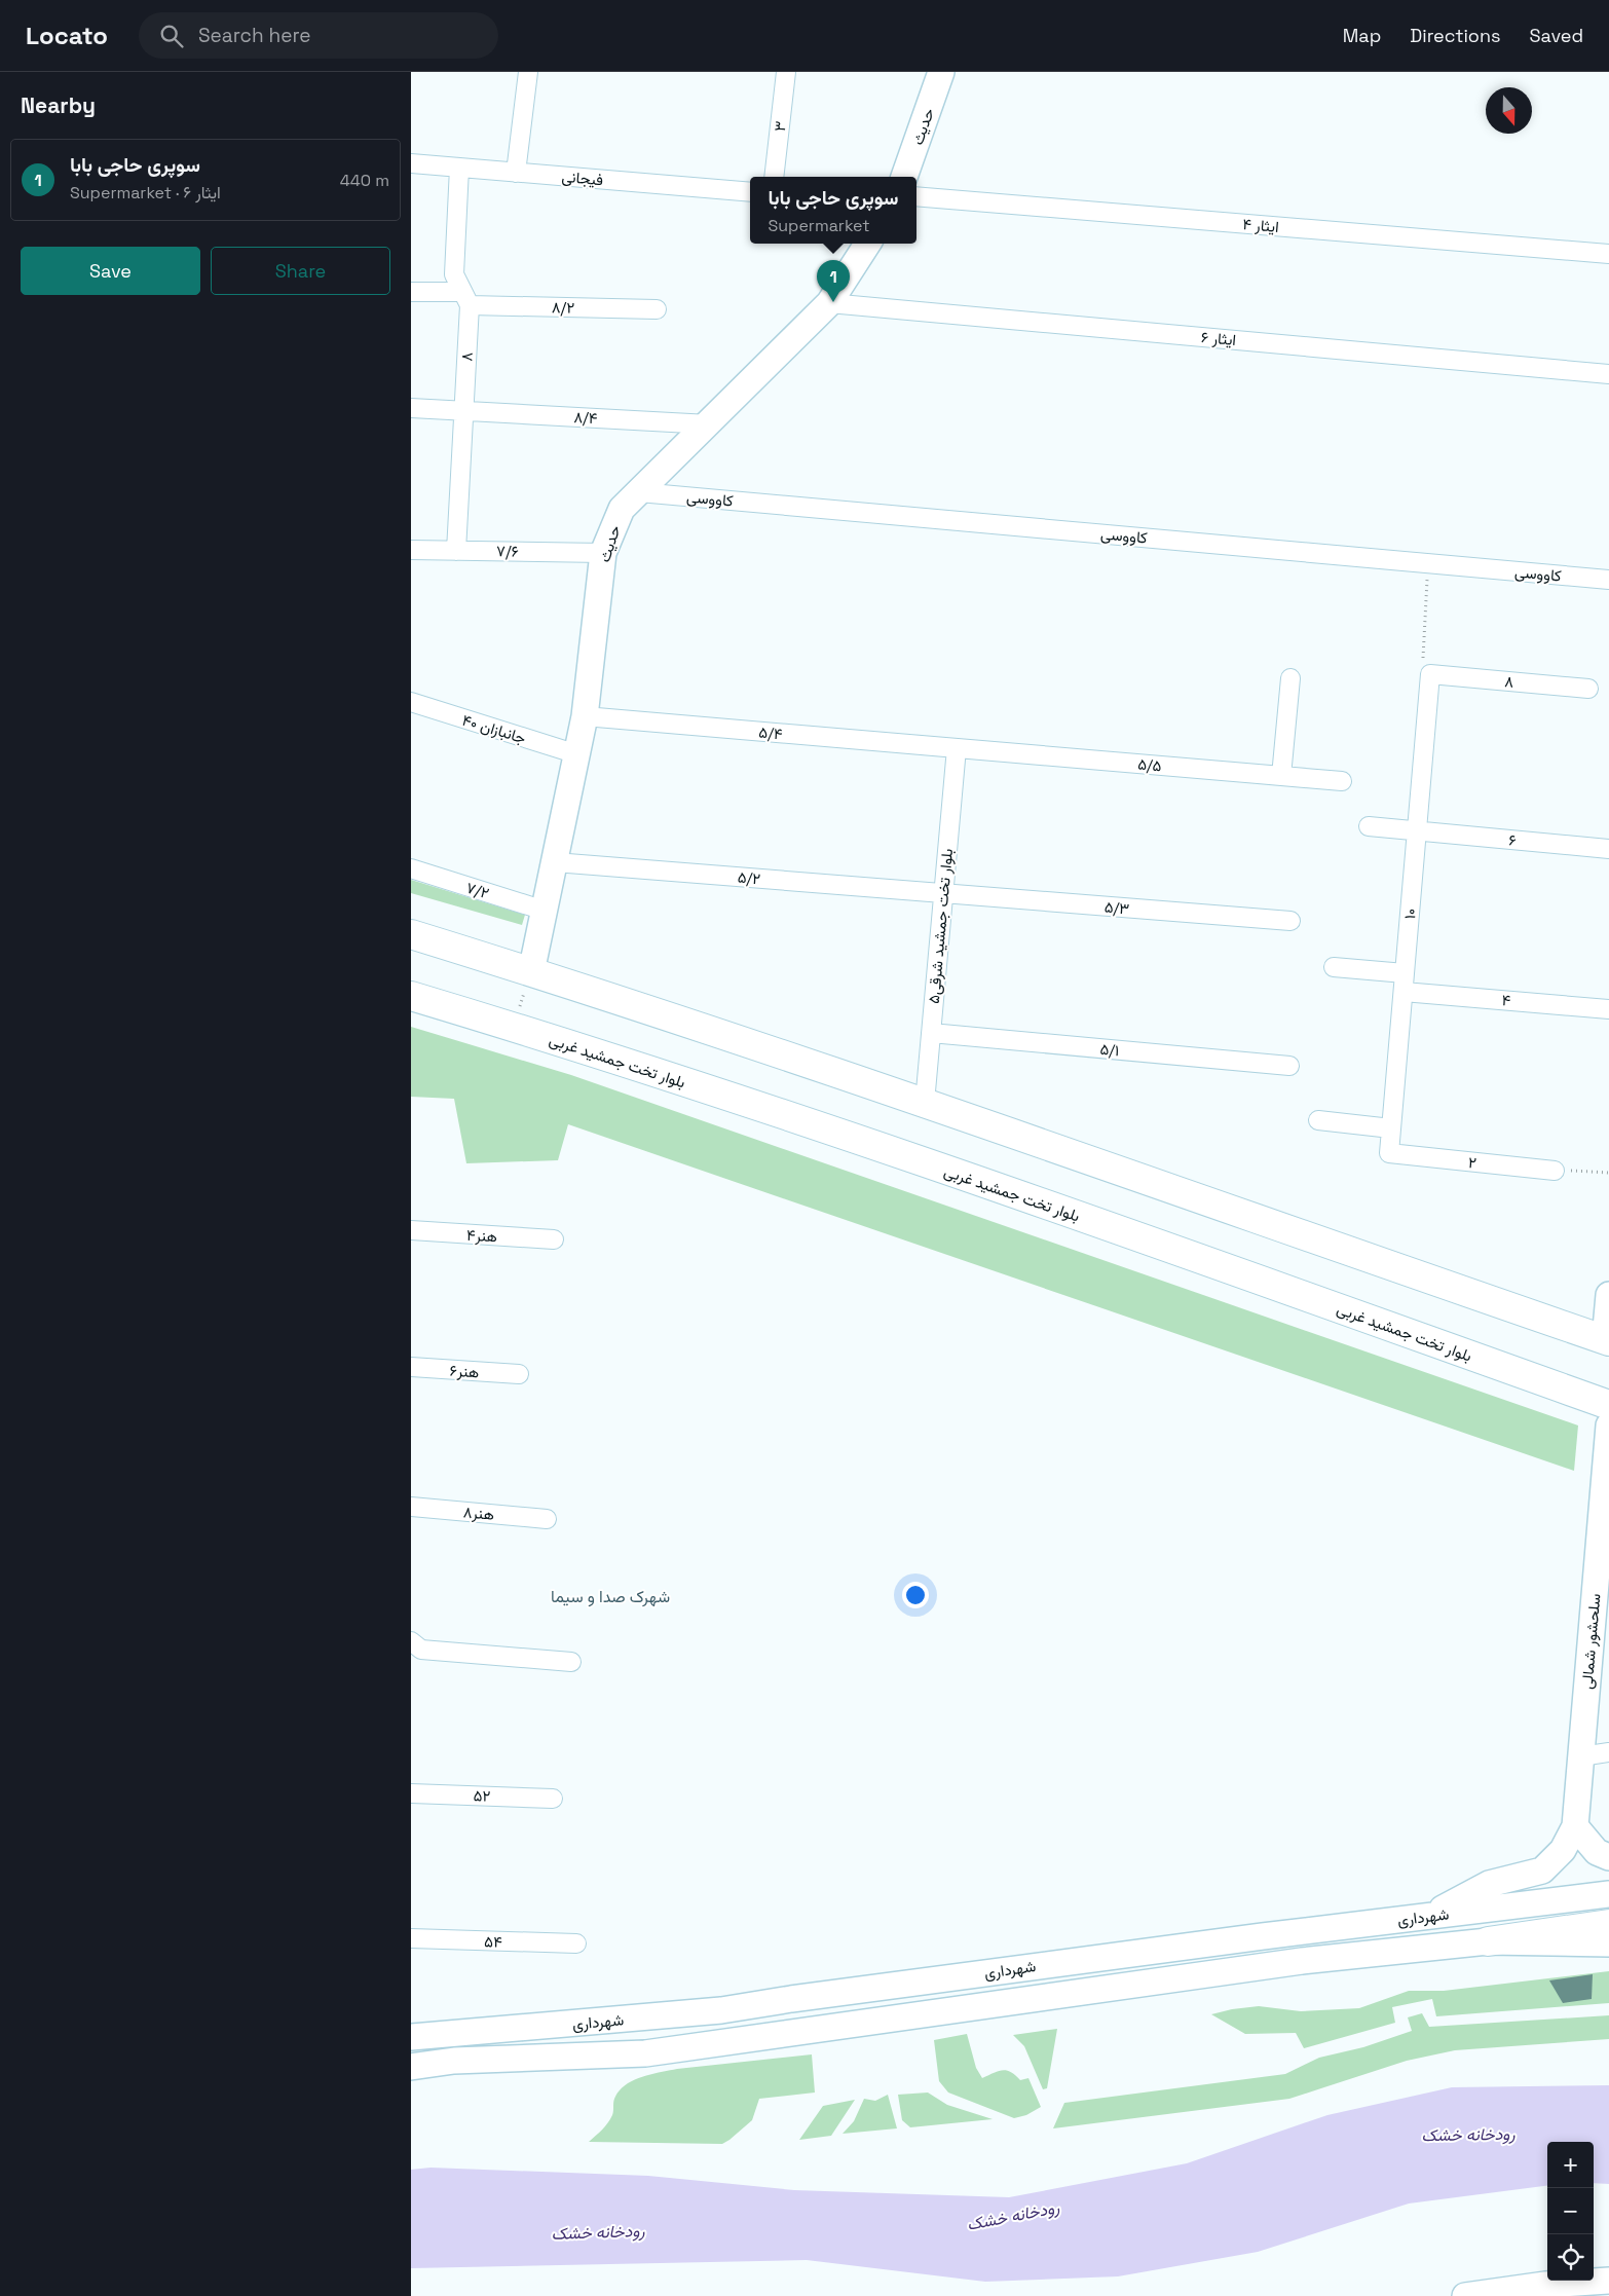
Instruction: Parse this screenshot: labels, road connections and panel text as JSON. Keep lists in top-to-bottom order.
{
  "streets": {
    "main road": ["بلوار تخت جمشید غربی"],
    "street": [
      "۳",
      "حدیث",
      "فیجانی",
      "ایثار ۴",
      "۸/۲",
      "ایثار ۶",
      "۸",
      "۸/۴",
      "کاووسی",
      "۷/۶",
      "۴۰ جانبازان",
      "۵/۴",
      "۵/۵",
      "۶",
      "۵/۲",
      "۷/۲",
      "۵/۳",
      "۱۰",
      "بلوار تخت جمشید شرقی۵",
      "۴",
      "۵/۱",
      "۲",
      "هنر۴",
      "هنر۶",
      "هنر۸",
      "سلحشور شمالی",
      "۵۲",
      "شهرداری",
      "۵۴"
    ]
  },
  "crossings": [
    ["حدیث", "ایثار ۶"],
    ["حدیث", "۸/۴"],
    ["حدیث", "کاووسی"],
    ["حدیث", "۷/۶"],
    ["حدیث", "۴۰ جانبازان"],
    ["حدیث", "۵/۴"],
    ["حدیث", "۵/۲"],
    ["حدیث", "۷/۲"],
    ["فیجانی", "۸"],
    ["۸/۲", "۸"],
    ["۸", "۸/۴"],
    ["۸", "۷/۶"],
    ["۸", "۱۰"],
    ["۵/۴", "۵/۵"],
    ["۵/۴", "بلوار تخت جمشید شرقی۵"],
    ["۵/۵", "بلوار تخت جمشید شرقی۵"],
    ["۶", "۱۰"],
    ["۵/۲", "۵/۳"],
    ["۵/۲", "بلوار تخت جمشید شرقی۵"],
    ["۵/۳", "بلوار تخت جمشید شرقی۵"],
    ["۱۰", "۴"],
    ["۱۰", "۲"],
    ["بلوار تخت جمشید شرقی۵", "۵/۱"]
  ],
  "districts": ["شهرک صدا و سیما"],
  "water": ["رودخانه خشک"],
  "north": "bottom",
  "page": {
    "header": "Locato",
    "search": "Search here",
    "nav": ["Map", "Directions", "Saved"],
    "heading": "Nearby",
    "list": [
      {
        "mark": "1",
        "name": "سوپری حاجی بابا",
        "note": "Supermarket · ایثار ۶",
        "value": "440 m"
      }
    ],
    "popup": ["سوپری حاجی بابا", "Supermarket"],
    "buttons": ["Save", "Share"],
    "pins": "1",
    "map_buttons": ["+", "−"]
  }
}
